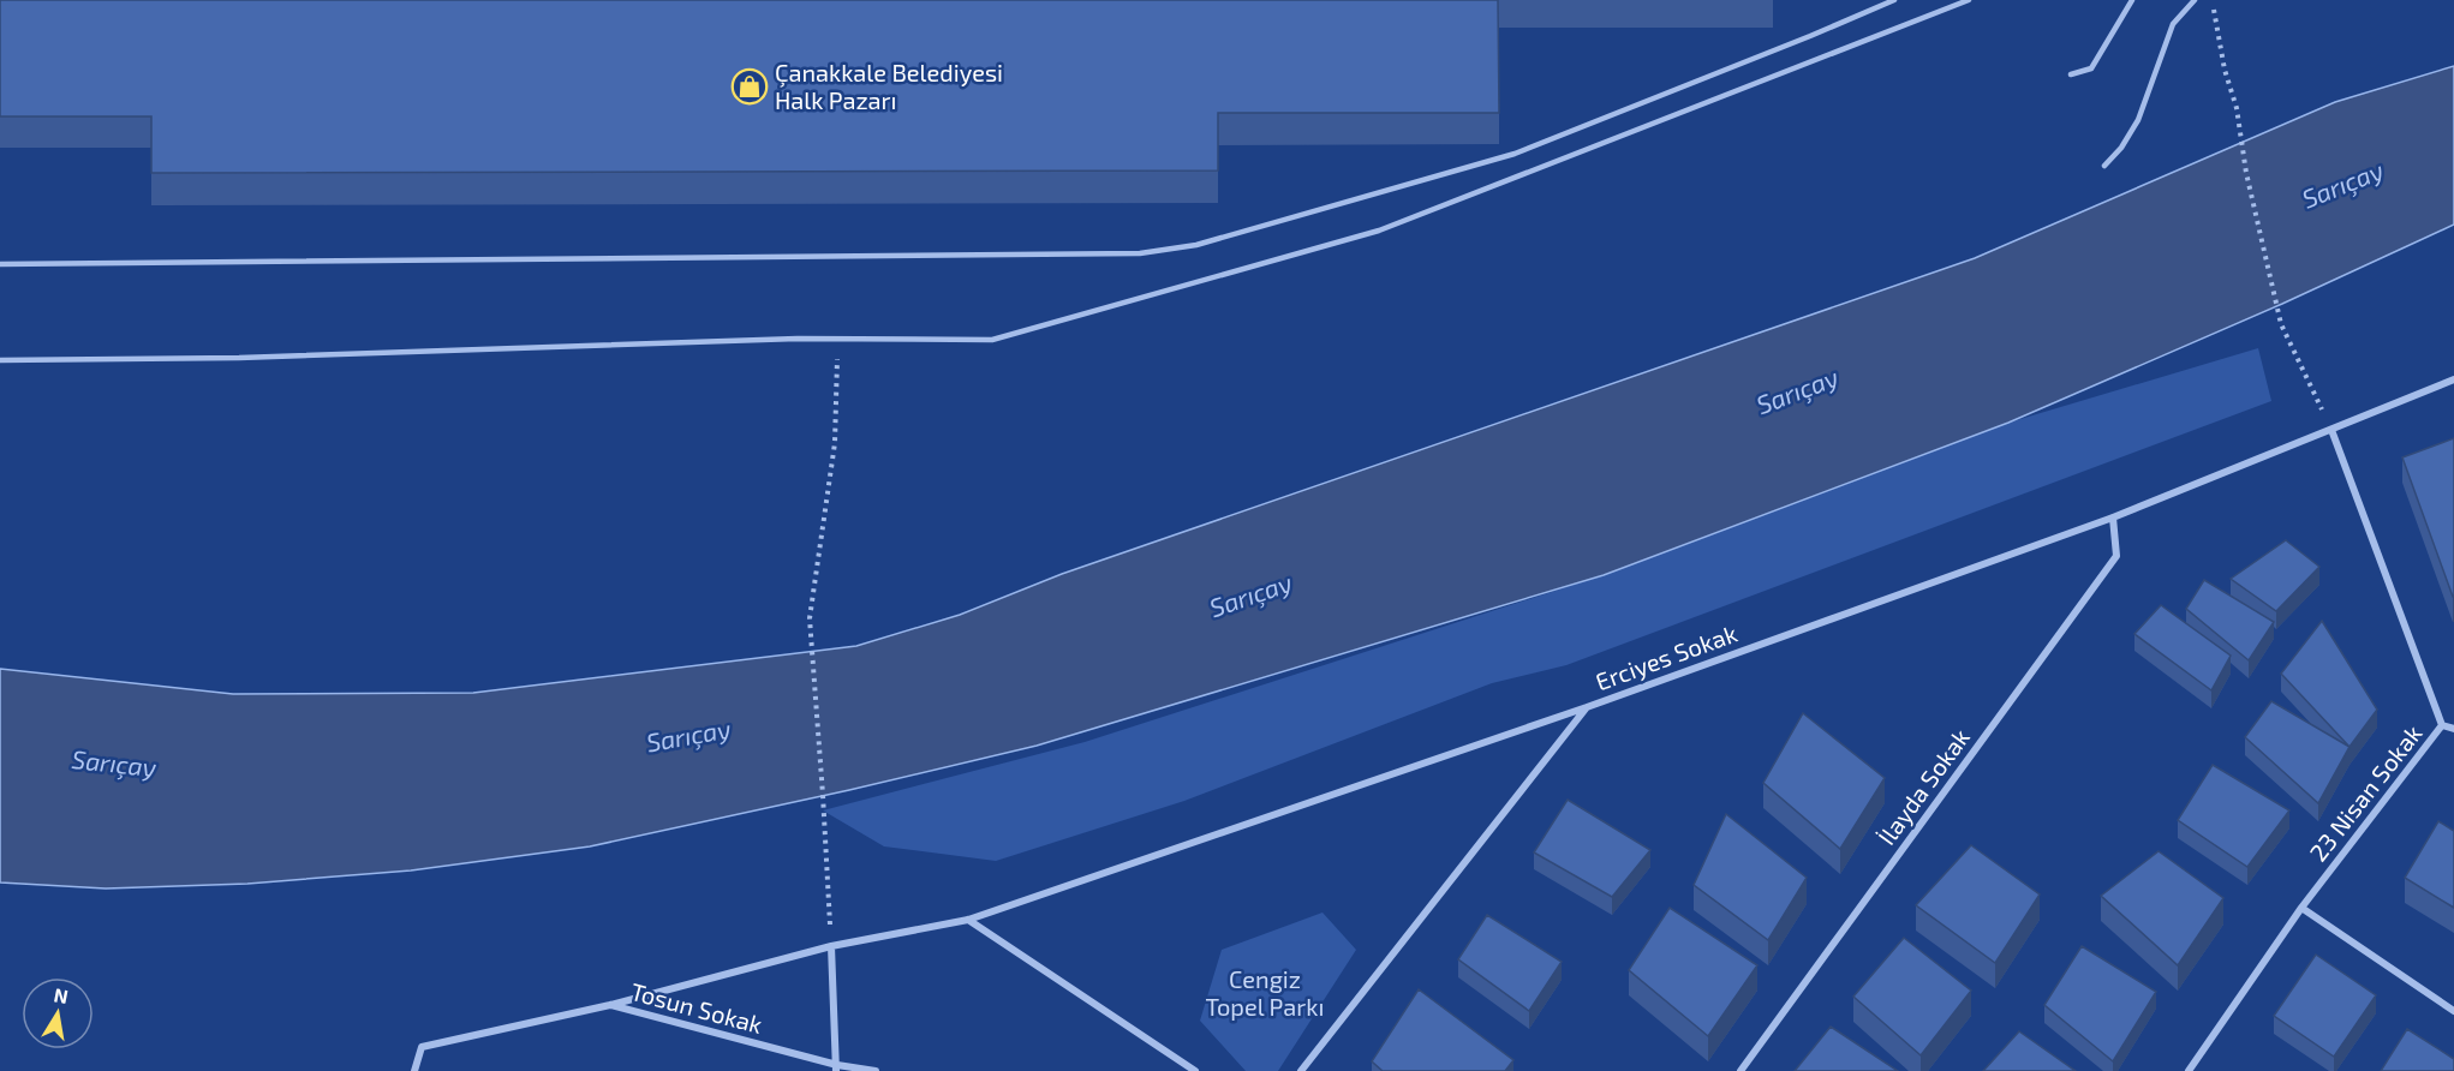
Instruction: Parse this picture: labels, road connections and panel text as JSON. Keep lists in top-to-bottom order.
{
  "streets": {
    "street": [
      "Erciyes Sokak",
      "İlayda Sokak",
      "23 Nisan Sokak",
      "Tosun Sokak"
    ]
  },
  "crossings": [
    ["Erciyes Sokak", "İlayda Sokak"],
    ["Erciyes Sokak", "23 Nisan Sokak"]
  ],
  "water": ["Sarıçay"],
  "parks": ["Cengiz Topel Parkı"],
  "places": {
    "shop": ["Çanakkale Belediyesi Halk Pazarı"]
  },
  "north": "top"
}
